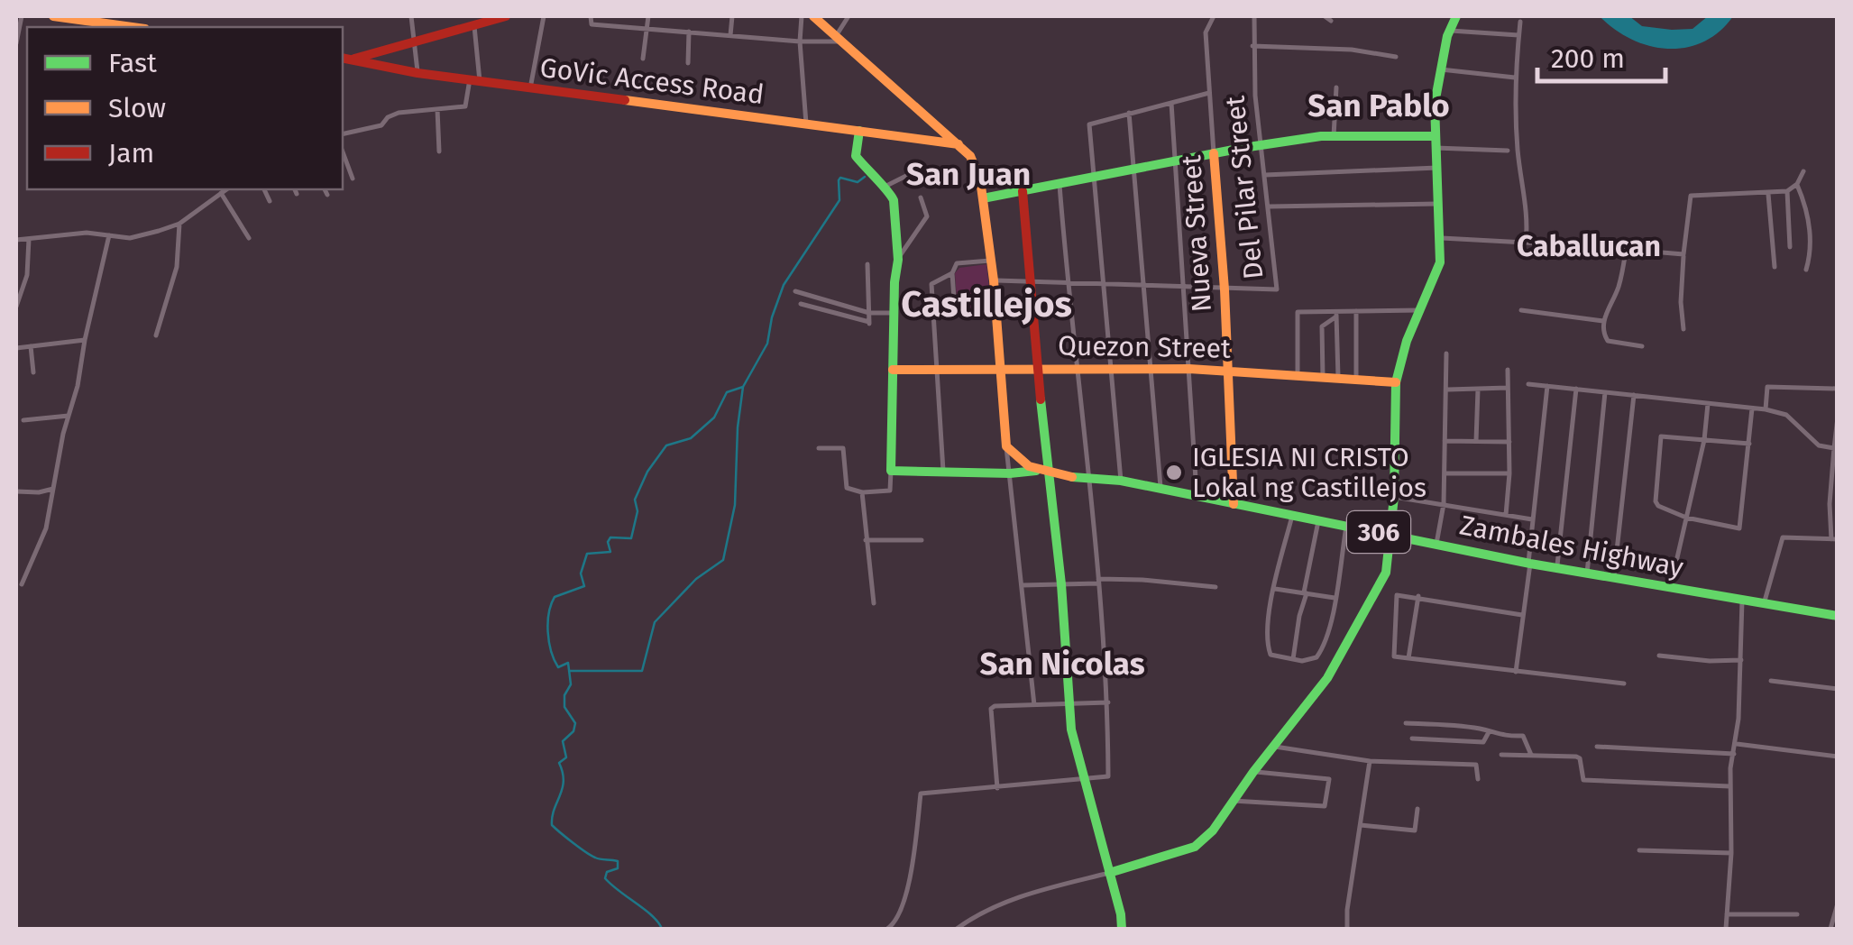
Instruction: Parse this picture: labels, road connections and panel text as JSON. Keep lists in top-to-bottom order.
{
  "streets": {
    "main road": [
      "GoVic Access Road",
      "Nueva Street",
      "Quezon Street",
      "306",
      "Zambales Highway"
    ],
    "street": ["Del Pilar Street"]
  },
  "crossings": [
    ["Del Pilar Street", "Nueva Street"],
    ["Nueva Street", "Quezon Street"],
    ["Nueva Street", "Zambales Highway"]
  ],
  "districts": [
    "San Pablo",
    "San Juan",
    "Caballucan",
    "Castillejos",
    "San Nicolas"
  ],
  "places": ["IGLESIA NI CRISTO Lokal ng Castillejos"],
  "legend": ["Fast", "Slow", "Jam"],
  "scale_bar": "200 m"
}
